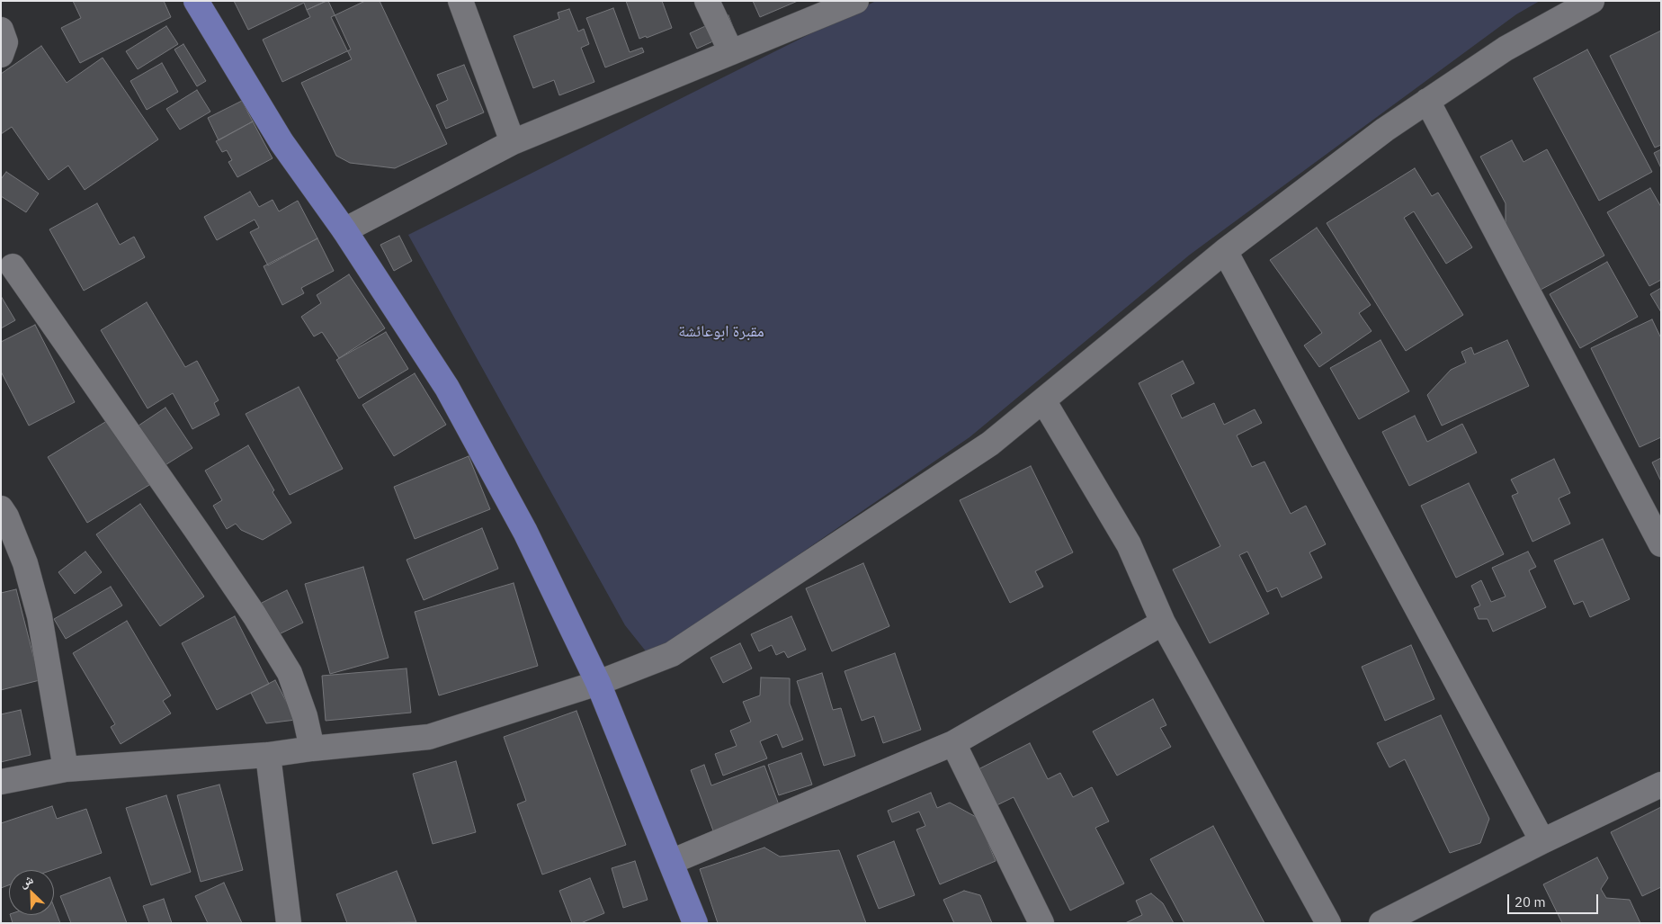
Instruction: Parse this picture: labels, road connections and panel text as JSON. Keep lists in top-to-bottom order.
{
  "parks": ["مقبرة ابوعائشة"],
  "scale_bar": "20 m",
  "north": "top left"
}
